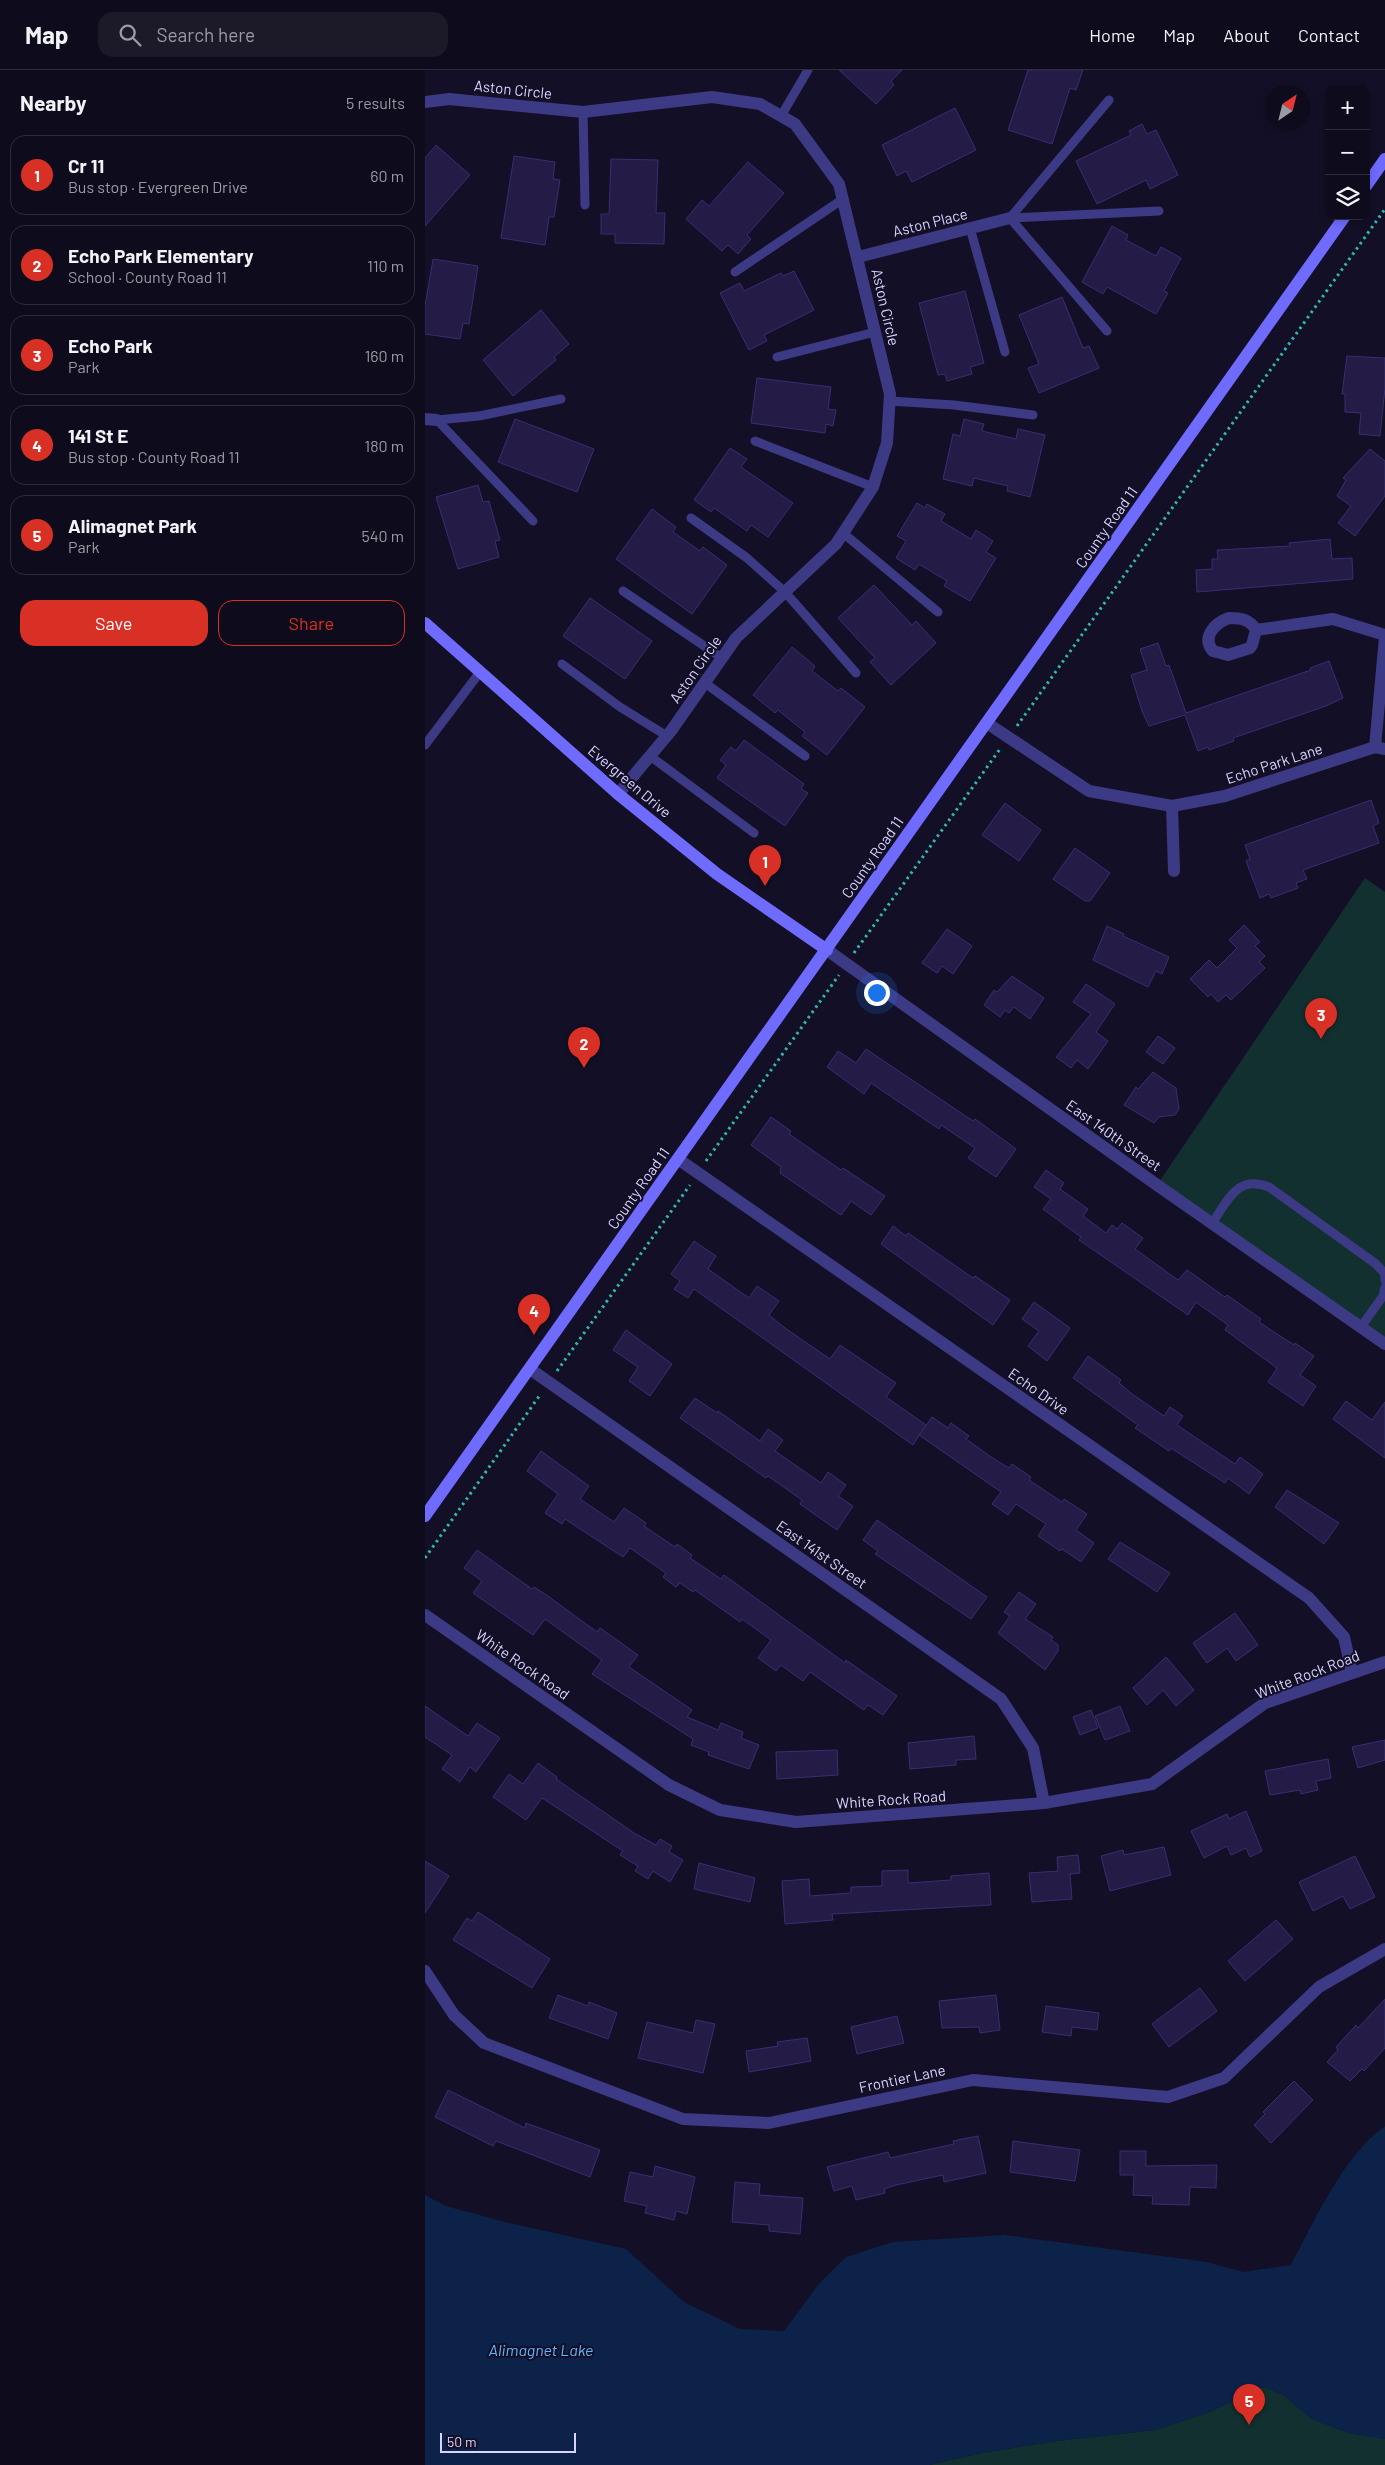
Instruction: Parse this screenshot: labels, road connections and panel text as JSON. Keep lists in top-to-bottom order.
{
  "streets": {
    "street": [
      "Aston Circle",
      "Aston Place",
      "County Road 11",
      "Echo Park Lane",
      "Evergreen Drive",
      "East 140th Street",
      "Echo Drive",
      "East 141st Street",
      "White Rock Road",
      "Frontier Lane"
    ]
  },
  "crossings": [
    ["Aston Circle", "Aston Place"],
    ["Aston Circle", "Evergreen Drive"],
    ["County Road 11", "Echo Park Lane"],
    ["County Road 11", "Evergreen Drive"],
    ["County Road 11", "East 140th Street"],
    ["County Road 11", "Echo Drive"],
    ["County Road 11", "East 141st Street"],
    ["Evergreen Drive", "East 140th Street"],
    ["Echo Drive", "White Rock Road"],
    ["East 141st Street", "White Rock Road"]
  ],
  "water": ["Alimagnet Lake"],
  "scale_bar": "50 m",
  "north": "top right",
  "page": {
    "header": "Map",
    "search": "Search here",
    "nav": [
      "Home",
      "Map",
      "About",
      "Contact"
    ],
    "heading": ["Nearby", "5 results"],
    "map_buttons": ["+", "−"],
    "list": [
      {
        "mark": "1",
        "name": "Cr 11",
        "note": "Bus stop · Evergreen Drive",
        "value": "60 m"
      },
      {
        "mark": "2",
        "name": "Echo Park Elementary",
        "note": "School · County Road 11",
        "value": "110 m"
      },
      {
        "mark": "3",
        "name": "Echo Park",
        "note": "Park",
        "value": "160 m"
      },
      {
        "mark": "4",
        "name": "141 St E",
        "note": "Bus stop · County Road 11",
        "value": "180 m"
      },
      {
        "mark": "5",
        "name": "Alimagnet Park",
        "note": "Park",
        "value": "540 m"
      }
    ],
    "buttons": ["Save", "Share"],
    "pins": [
      "1",
      "3",
      "2",
      "4",
      "5"
    ],
    "scale": "50 m"
  }
}
